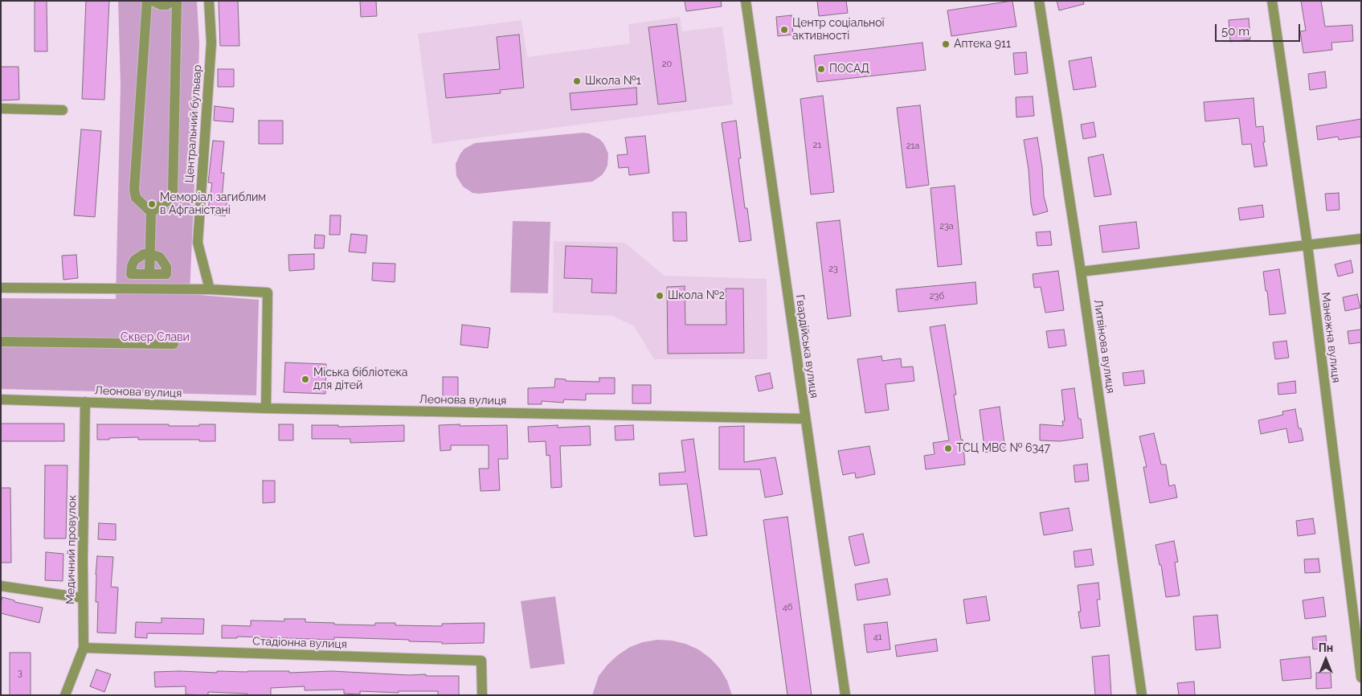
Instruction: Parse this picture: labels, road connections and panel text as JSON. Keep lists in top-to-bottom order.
{
  "streets": {
    "street": [
      "Центральний бульвар",
      "Манежна вулиця",
      "Гвардійська вулиця",
      "Литвінова вулиця",
      "Леонова вулиця",
      "Медичний провулок",
      "Стадіонна вулиця"
    ]
  },
  "crossings": [
    ["Гвардійська вулиця", "Леонова вулиця"],
    ["Леонова вулиця", "Медичний провулок"],
    ["Медичний провулок", "Стадіонна вулиця"]
  ],
  "parks": ["Сквер Слави"],
  "places": [
    "Центр соціальної активності",
    "Аптека 911",
    "ПОСАД",
    "Школа №1",
    "Меморіал загиблим в Афганістані",
    "Школа №2",
    "Міська бібліотека для дітей",
    "ТСЦ МВС № 6347"
  ],
  "house_numbers": [
    "20",
    "21",
    "21а",
    "23а",
    "23",
    "23б",
    "46",
    "41",
    "3"
  ],
  "scale_bar": "50 m",
  "north": "top"
}
